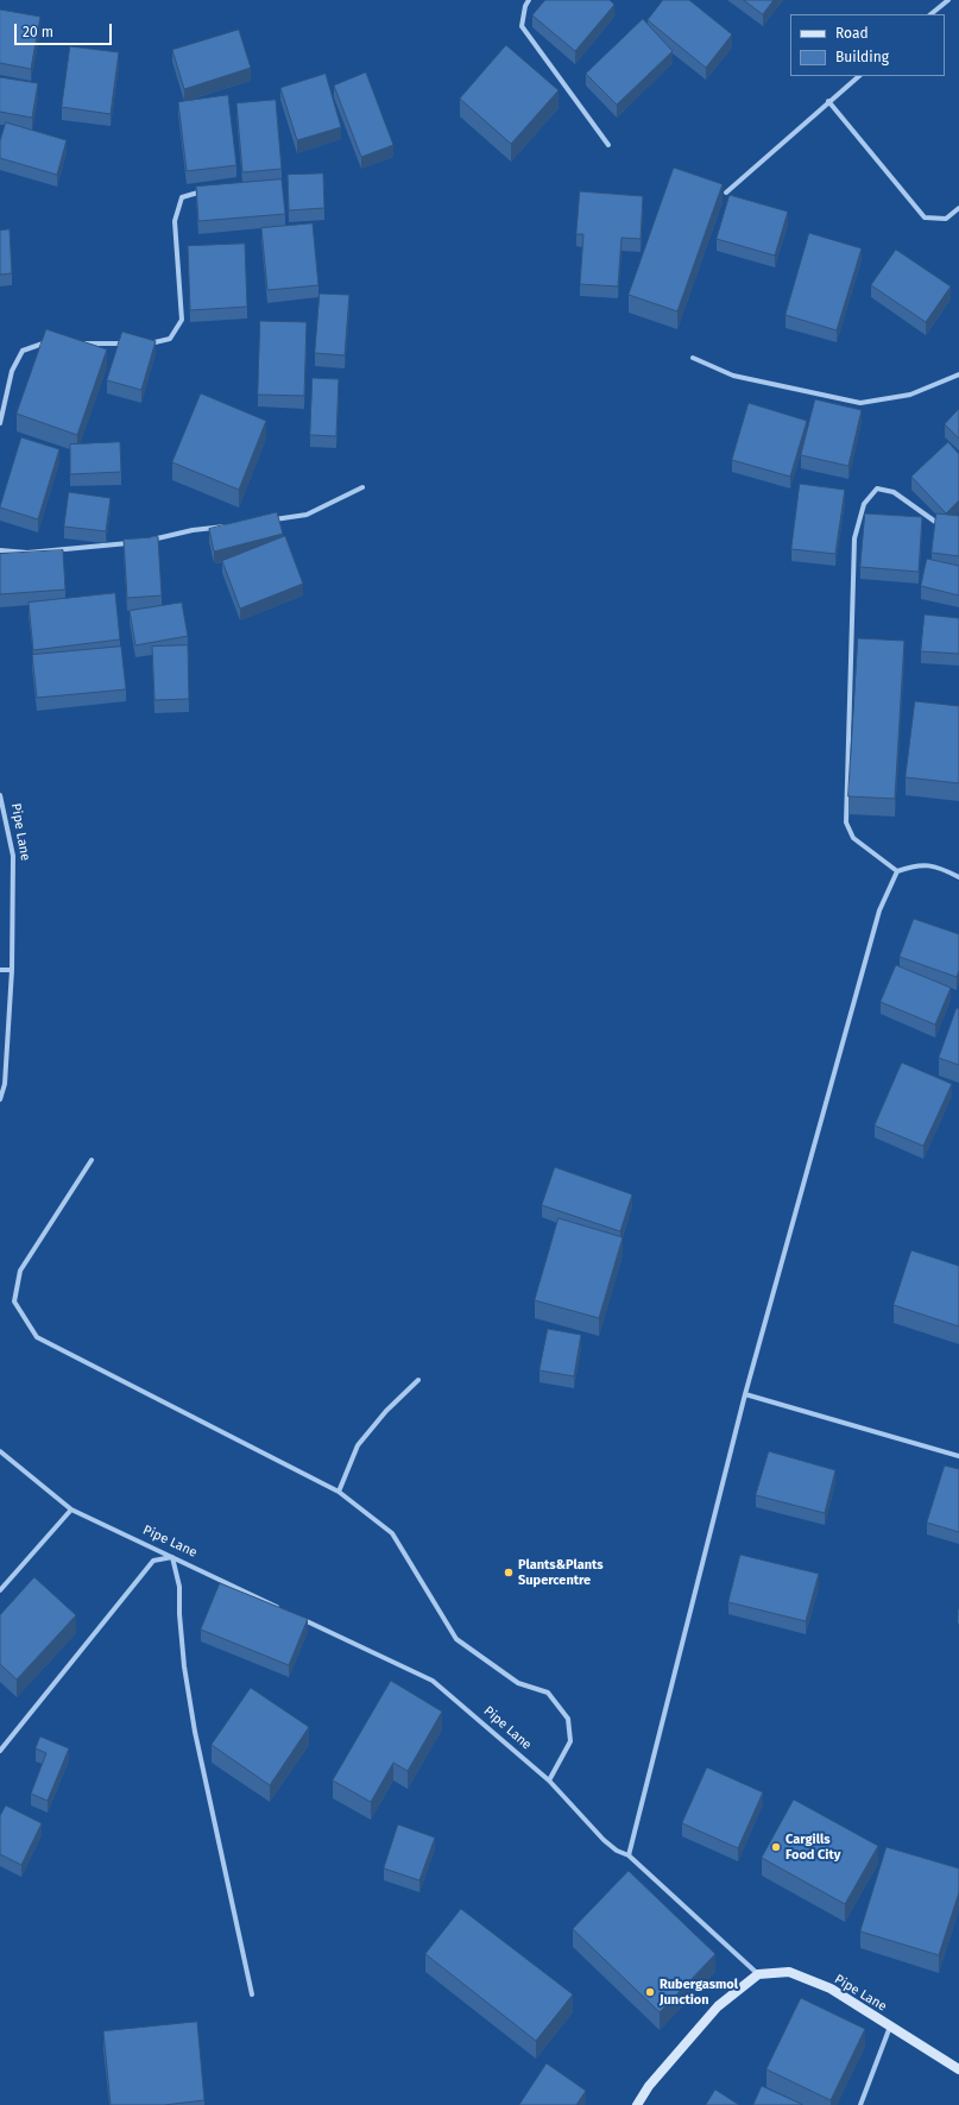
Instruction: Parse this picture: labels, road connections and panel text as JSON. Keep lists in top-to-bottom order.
{
  "streets": {
    "street": ["Pipe Lane"]
  },
  "places": ["Plants&Plants Supercentre", "Cargills Food City", "Rubergasmol Junction"],
  "legend": ["Road", "Building"],
  "scale_bar": "20 m"
}
